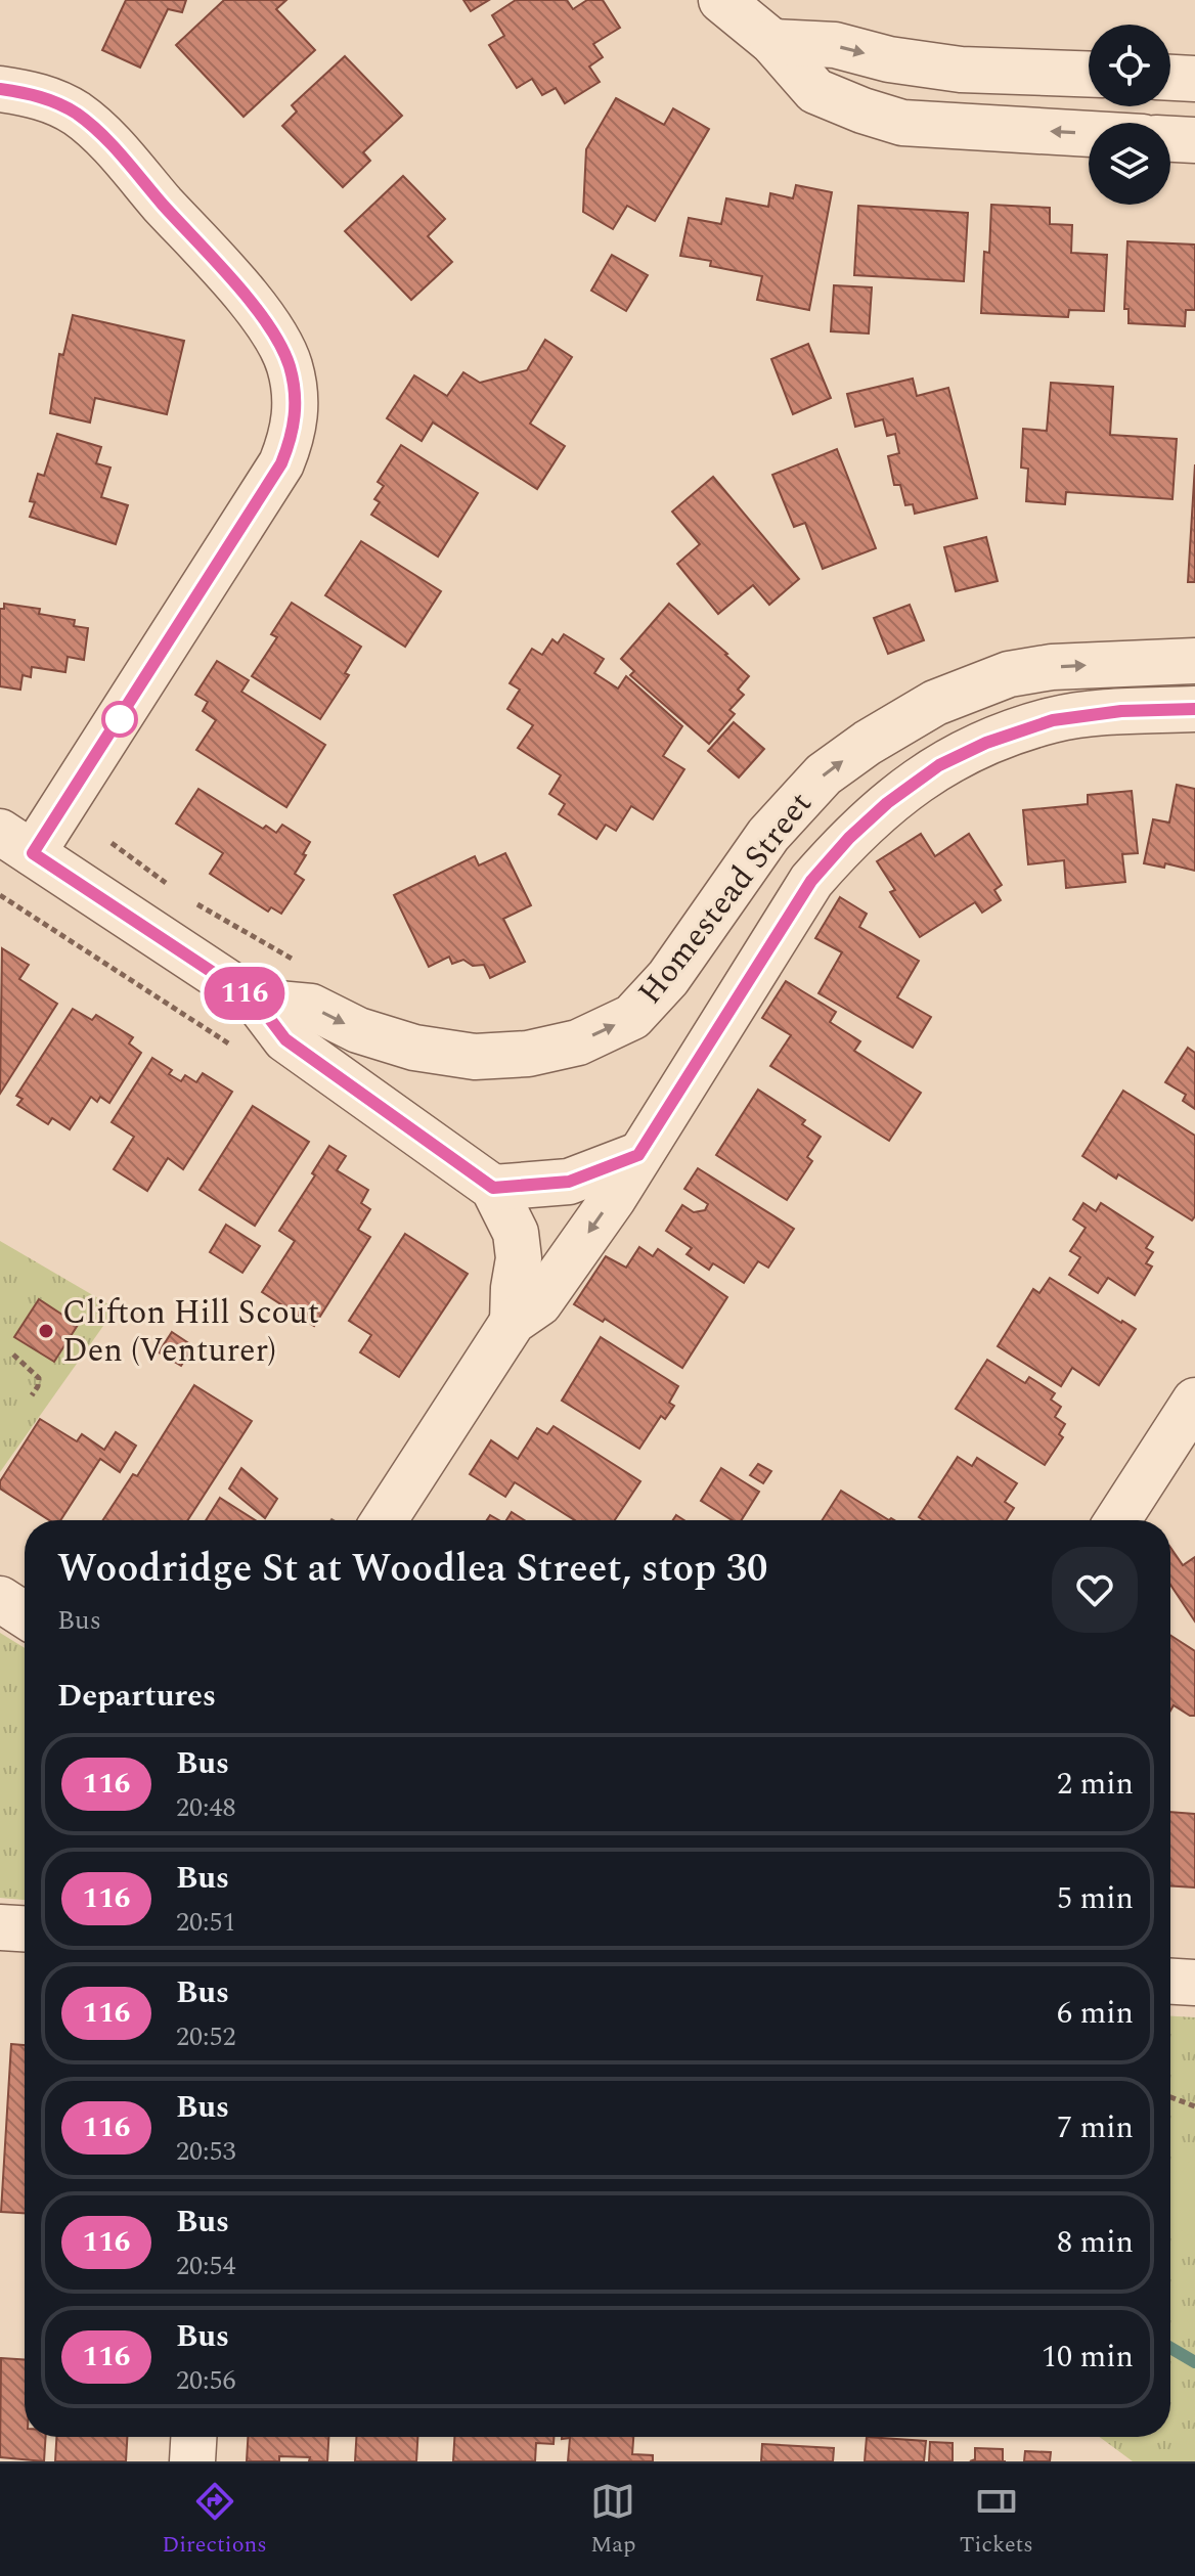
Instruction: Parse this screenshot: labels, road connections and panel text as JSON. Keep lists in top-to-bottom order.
{
  "streets": {
    "street": ["Homestead Street"]
  },
  "places": ["Clifton Hill Scout Den (Venturer)"],
  "lines": ["bus line 116"],
  "page": {
    "on_map": "116",
    "heading": [
      ["Woodridge St at Woodlea Street, stop 30", "Bus"],
      "Departures"
    ],
    "list": [
      {
        "mark": "116",
        "name": "Bus",
        "note": "20:48",
        "value": "2 min"
      },
      {
        "mark": "116",
        "name": "Bus",
        "note": "20:51",
        "value": "5 min"
      },
      {
        "mark": "116",
        "name": "Bus",
        "note": "20:52",
        "value": "6 min"
      },
      {
        "mark": "116",
        "name": "Bus",
        "note": "20:53",
        "value": "7 min"
      },
      {
        "mark": "116",
        "name": "Bus",
        "note": "20:54",
        "value": "8 min"
      },
      {
        "mark": "116",
        "name": "Bus",
        "note": "20:56",
        "value": "10 min"
      }
    ],
    "tabs": ["Directions", "Map", "Tickets"]
  }
}
